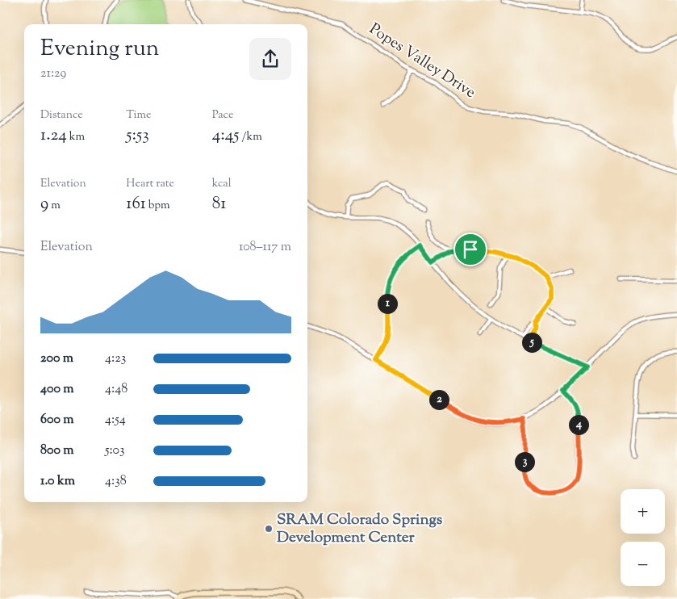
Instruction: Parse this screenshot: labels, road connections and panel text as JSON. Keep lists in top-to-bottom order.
{
  "streets": {
    "street": ["Popes Valley Drive"]
  },
  "places": ["SRAM Colorado Springs Development Center"],
  "page": {
    "heading": ["Evening run", "21:29"],
    "stats": [
      ["Distance", "1.24 km"],
      ["Time", "5:53"],
      ["Pace", "4:45 /km"],
      ["Elevation", "9 m"],
      ["Heart rate", "161 bpm"],
      ["kcal", "81"]
    ],
    "chart": ["Elevation", "108–117 m"],
    "pins": [
      "1",
      "5",
      "2",
      "4",
      "3"
    ],
    "list": [
      {
        "name": "200 m",
        "note": "4:23"
      },
      {
        "name": "400 m",
        "note": "4:48"
      },
      {
        "name": "600 m",
        "note": "4:54"
      },
      {
        "name": "800 m",
        "note": "5:03"
      },
      {
        "name": "1.0 km",
        "note": "4:38"
      }
    ],
    "map_buttons": ["+", "−"]
  }
}
